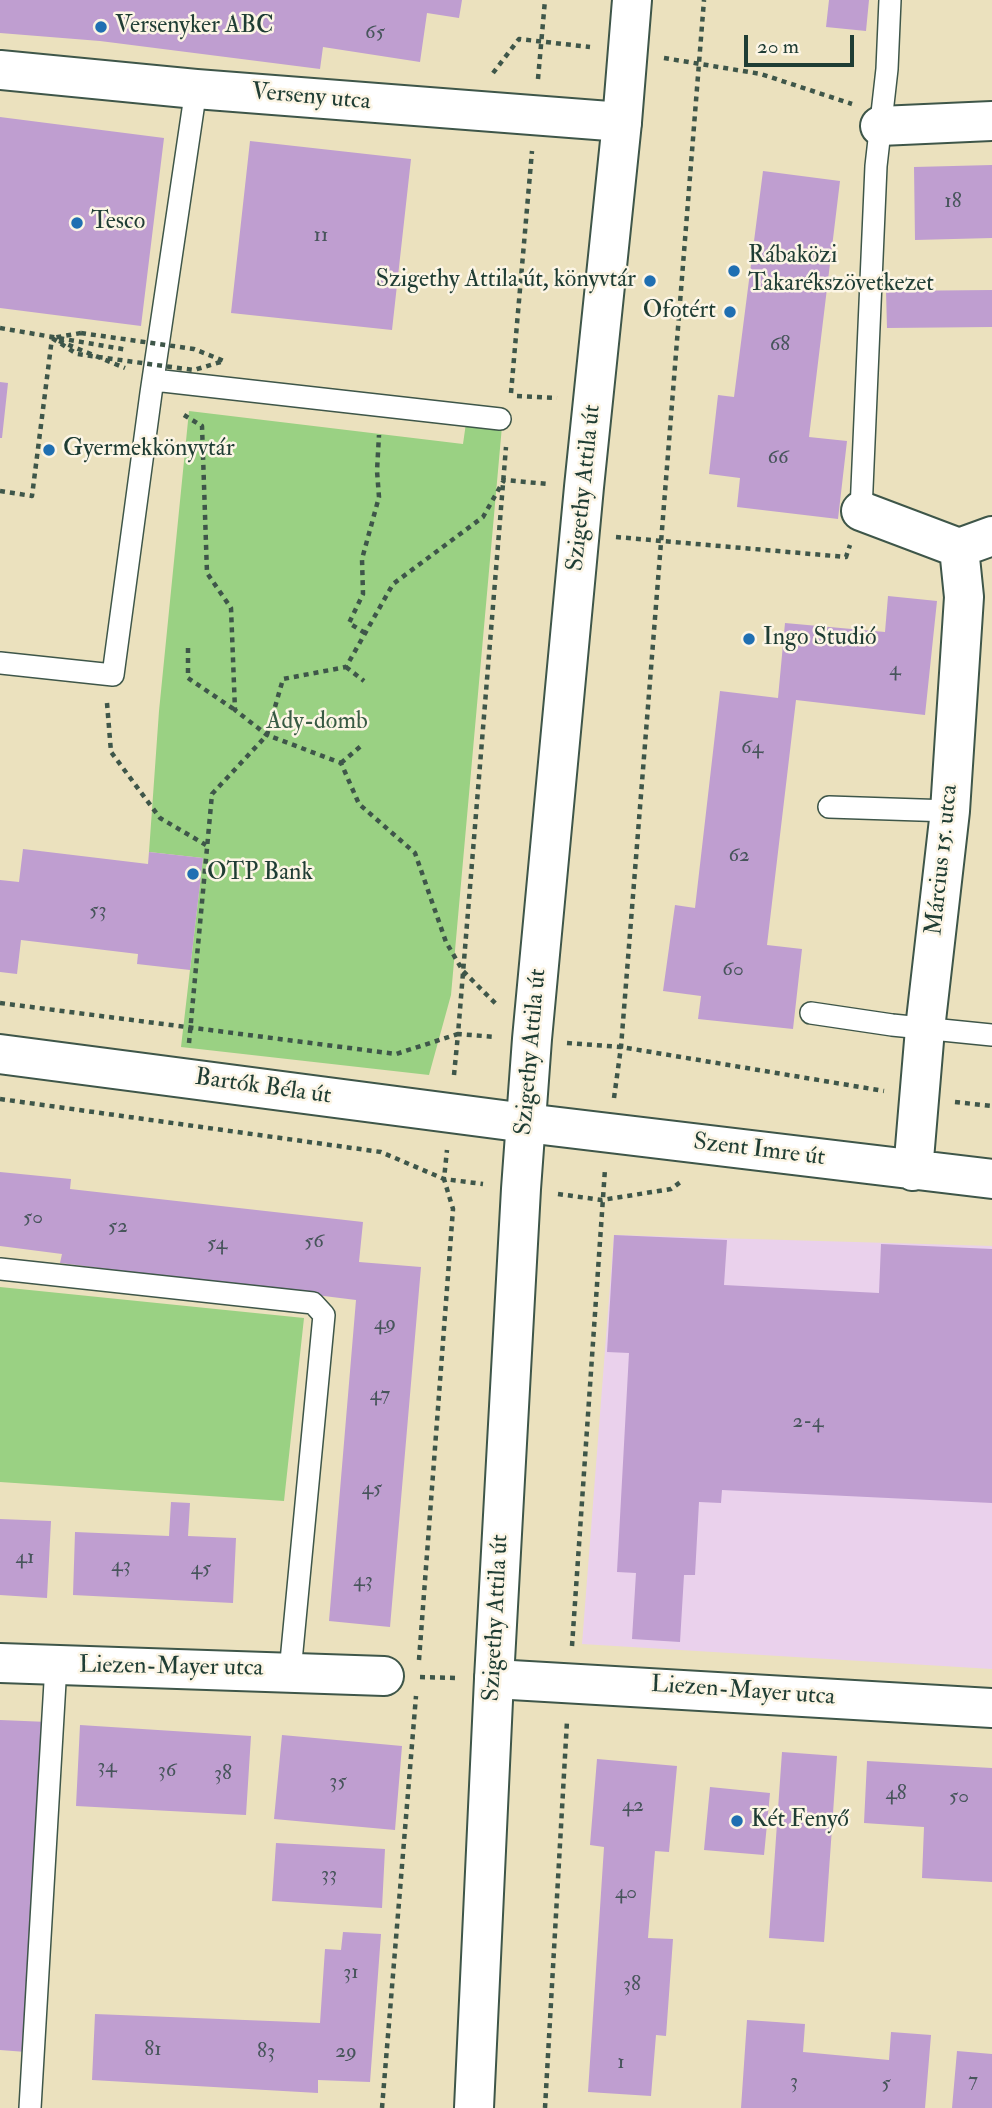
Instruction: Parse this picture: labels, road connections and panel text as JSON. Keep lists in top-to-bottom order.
{
  "streets": {
    "street": [
      "Verseny utca",
      "Szigethy Attila út",
      "Március 15. utca",
      "Bartók Béla út",
      "Szent Imre út",
      "Liezen-Mayer utca"
    ]
  },
  "crossings": [
    ["Verseny utca", "Szigethy Attila út"],
    ["Szigethy Attila út", "Bartók Béla út"],
    ["Szigethy Attila út", "Szent Imre út"],
    ["Szigethy Attila út", "Liezen-Mayer utca"],
    ["Március 15. utca", "Szent Imre út"],
    ["Bartók Béla út", "Szent Imre út"]
  ],
  "parks": ["Ady-domb"],
  "places": [
    "Versenyker ABC",
    "Tesco",
    "Rábaközi Takarékszövetkezet",
    "Szigethy Attila út, könyvtár",
    "Ofotért",
    "Gyermekkönyvtár",
    "Ingo Studió",
    "OTP Bank",
    "Két Fenyő"
  ],
  "house_numbers": [
    "65",
    "18",
    "11",
    "68",
    "66",
    "4",
    "64",
    "62",
    "53",
    "60",
    "50",
    "52",
    "56",
    "54",
    "49",
    "47",
    "2-4",
    "45",
    "41",
    "43",
    "45",
    "43",
    "34",
    "36",
    "38",
    "35",
    "48",
    "50",
    "42",
    "33",
    "40",
    "31",
    "38",
    "81",
    "83",
    "29",
    "1",
    "7",
    "3",
    "5"
  ],
  "scale_bar": "20 m"
}
